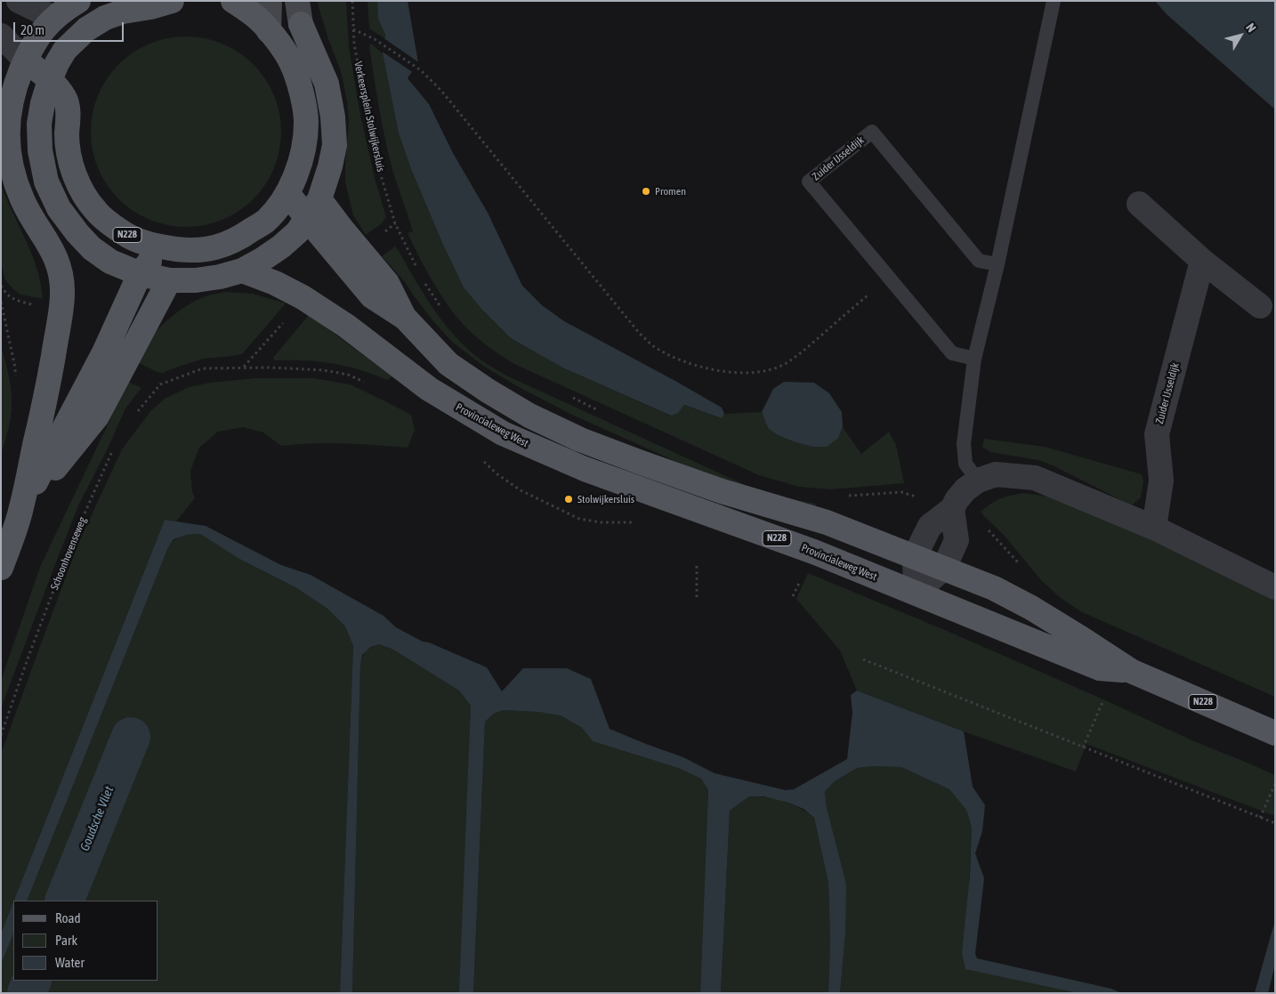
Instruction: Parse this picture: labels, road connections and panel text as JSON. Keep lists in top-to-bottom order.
{
  "streets": {
    "main road": ["N228", "Provincialeweg West"],
    "street": ["Zuider IJsseldijk"],
    "path": ["Verkeersplein Stolwijkersluis", "Schoonhovenseweg"]
  },
  "crossings": [
    ["N228", "Provincialeweg West"]
  ],
  "water": ["Goudsche Vliet"],
  "places": ["Promen", "Stolwijkersluis"],
  "legend": ["Road", "Park", "Water"],
  "scale_bar": "20 m",
  "north": "top right"
}
